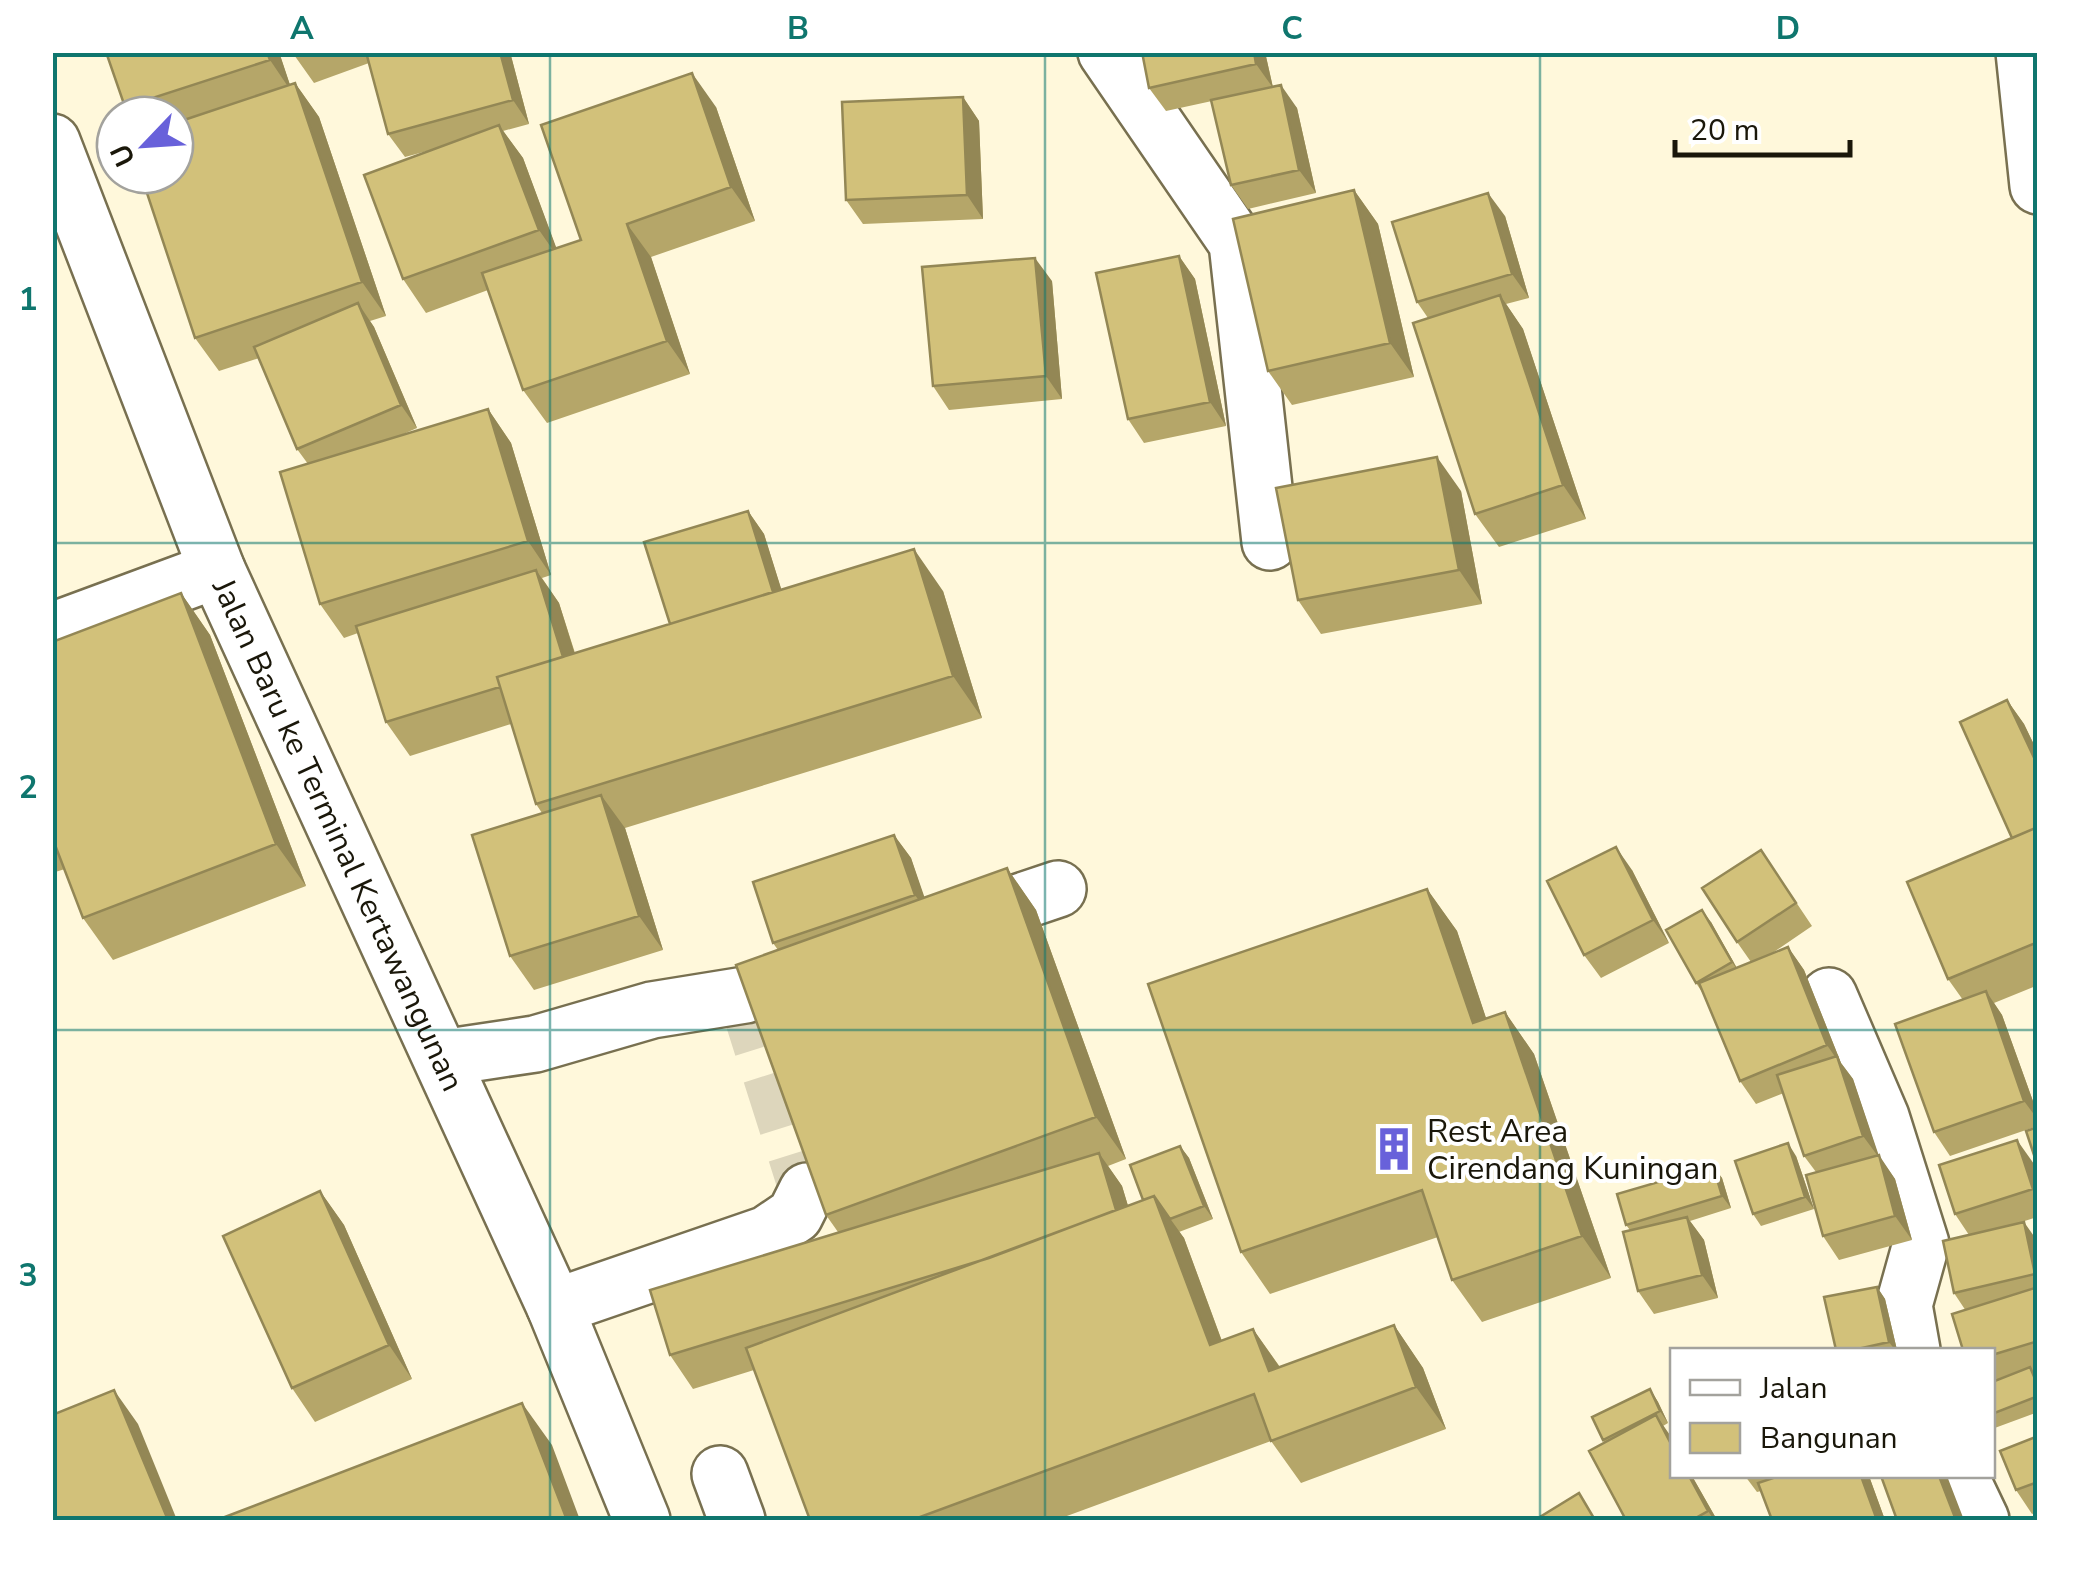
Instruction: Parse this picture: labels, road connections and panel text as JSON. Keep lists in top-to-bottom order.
{
  "streets": {
    "main road": ["Jalan Baru ke Terminal Kertawangunan"]
  },
  "places": {
    "building": ["Rest Area Cirendang Kuningan"]
  },
  "legend": ["Jalan", "Bangunan"],
  "scale_bar": "20 m",
  "north": "bottom left",
  "grid": {
    "columns": [
      "A",
      "B",
      "C",
      "D"
    ],
    "rows": ["1", "2", "3"]
  }
}
